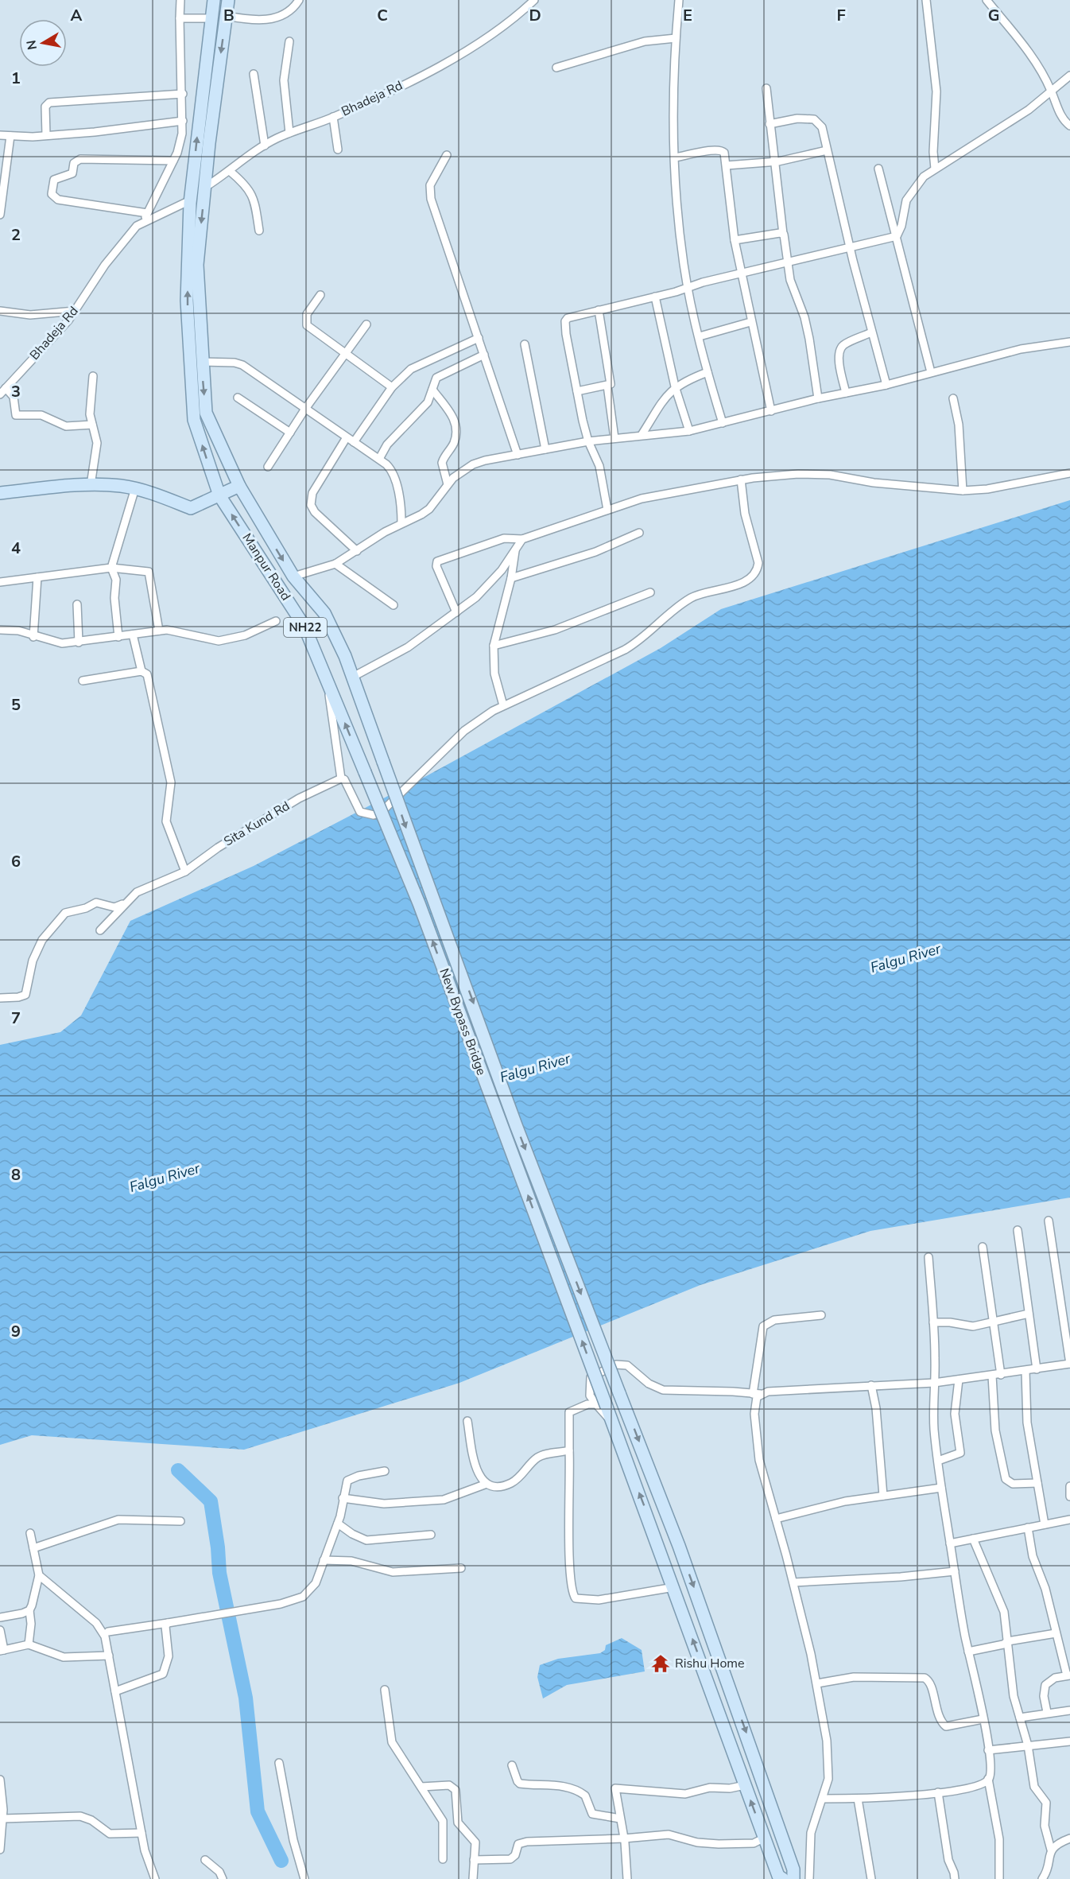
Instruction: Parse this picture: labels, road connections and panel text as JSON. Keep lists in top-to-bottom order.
{
  "streets": {
    "main road": ["Manpur Road", "NH22", "New Bypass Bridge"],
    "street": ["Bhadeja Rd", "Sita Kund Rd"]
  },
  "crossings": [
    ["Bhadeja Rd", "Manpur Road"],
    ["Manpur Road", "New Bypass Bridge"]
  ],
  "water": ["Falgu River"],
  "places": {
    "temple": ["Rishu Home"]
  },
  "north": "left",
  "grid": {
    "columns": [
      "A",
      "B",
      "C",
      "D",
      "E",
      "F",
      "G"
    ],
    "rows": [
      "1",
      "2",
      "3",
      "4",
      "5",
      "6",
      "7",
      "8",
      "9"
    ]
  }
}
